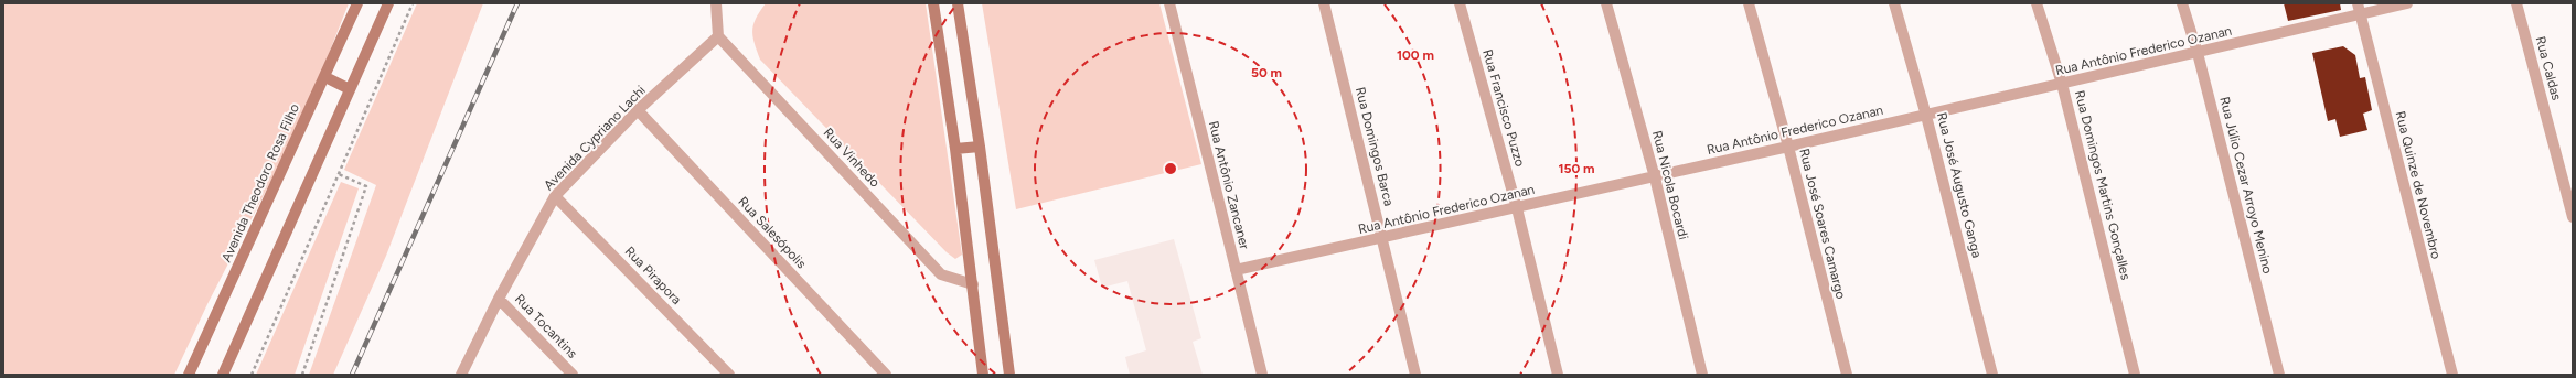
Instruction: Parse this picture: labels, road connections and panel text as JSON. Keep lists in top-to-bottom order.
{
  "streets": {
    "main road": ["Avenida Theodoro Rosa Filho"],
    "street": [
      "Rua Antônio Frederico Ozanan",
      "Rua Caldas",
      "Rua Francisco Puzzo",
      "Avenida Cypriano Lachi",
      "Rua Domingos Barca",
      "Rua Vinhedo",
      "Rua Antônio Zancaner",
      "Rua Nicola Bocardi",
      "Rua José Augusto Ganga",
      "Rua Domingos Martins Gonçalles",
      "Rua Júlio Cezar Arroyo Menino",
      "Rua Quinze de Novembro",
      "Rua José Soares Camargo",
      "Rua Salesópolis",
      "Rua Pirapora",
      "Rua Tocantins"
    ]
  },
  "crossings": [
    ["Rua Antônio Frederico Ozanan", "Rua Francisco Puzzo"],
    ["Rua Antônio Frederico Ozanan", "Rua Domingos Barca"],
    ["Rua Antônio Frederico Ozanan", "Rua Antônio Zancaner"],
    ["Rua Antônio Frederico Ozanan", "Rua Nicola Bocardi"],
    ["Rua Antônio Frederico Ozanan", "Rua José Augusto Ganga"],
    ["Rua Antônio Frederico Ozanan", "Rua Domingos Martins Gonçalles"],
    ["Rua Antônio Frederico Ozanan", "Rua Júlio Cezar Arroyo Menino"],
    ["Rua Antônio Frederico Ozanan", "Rua Quinze de Novembro"],
    ["Rua Antônio Frederico Ozanan", "Rua José Soares Camargo"],
    ["Avenida Cypriano Lachi", "Rua Vinhedo"],
    ["Avenida Cypriano Lachi", "Rua Salesópolis"],
    ["Avenida Cypriano Lachi", "Rua Pirapora"],
    ["Avenida Cypriano Lachi", "Rua Tocantins"]
  ],
  "rings": ["100 m", "50 m", "150 m"]
}
